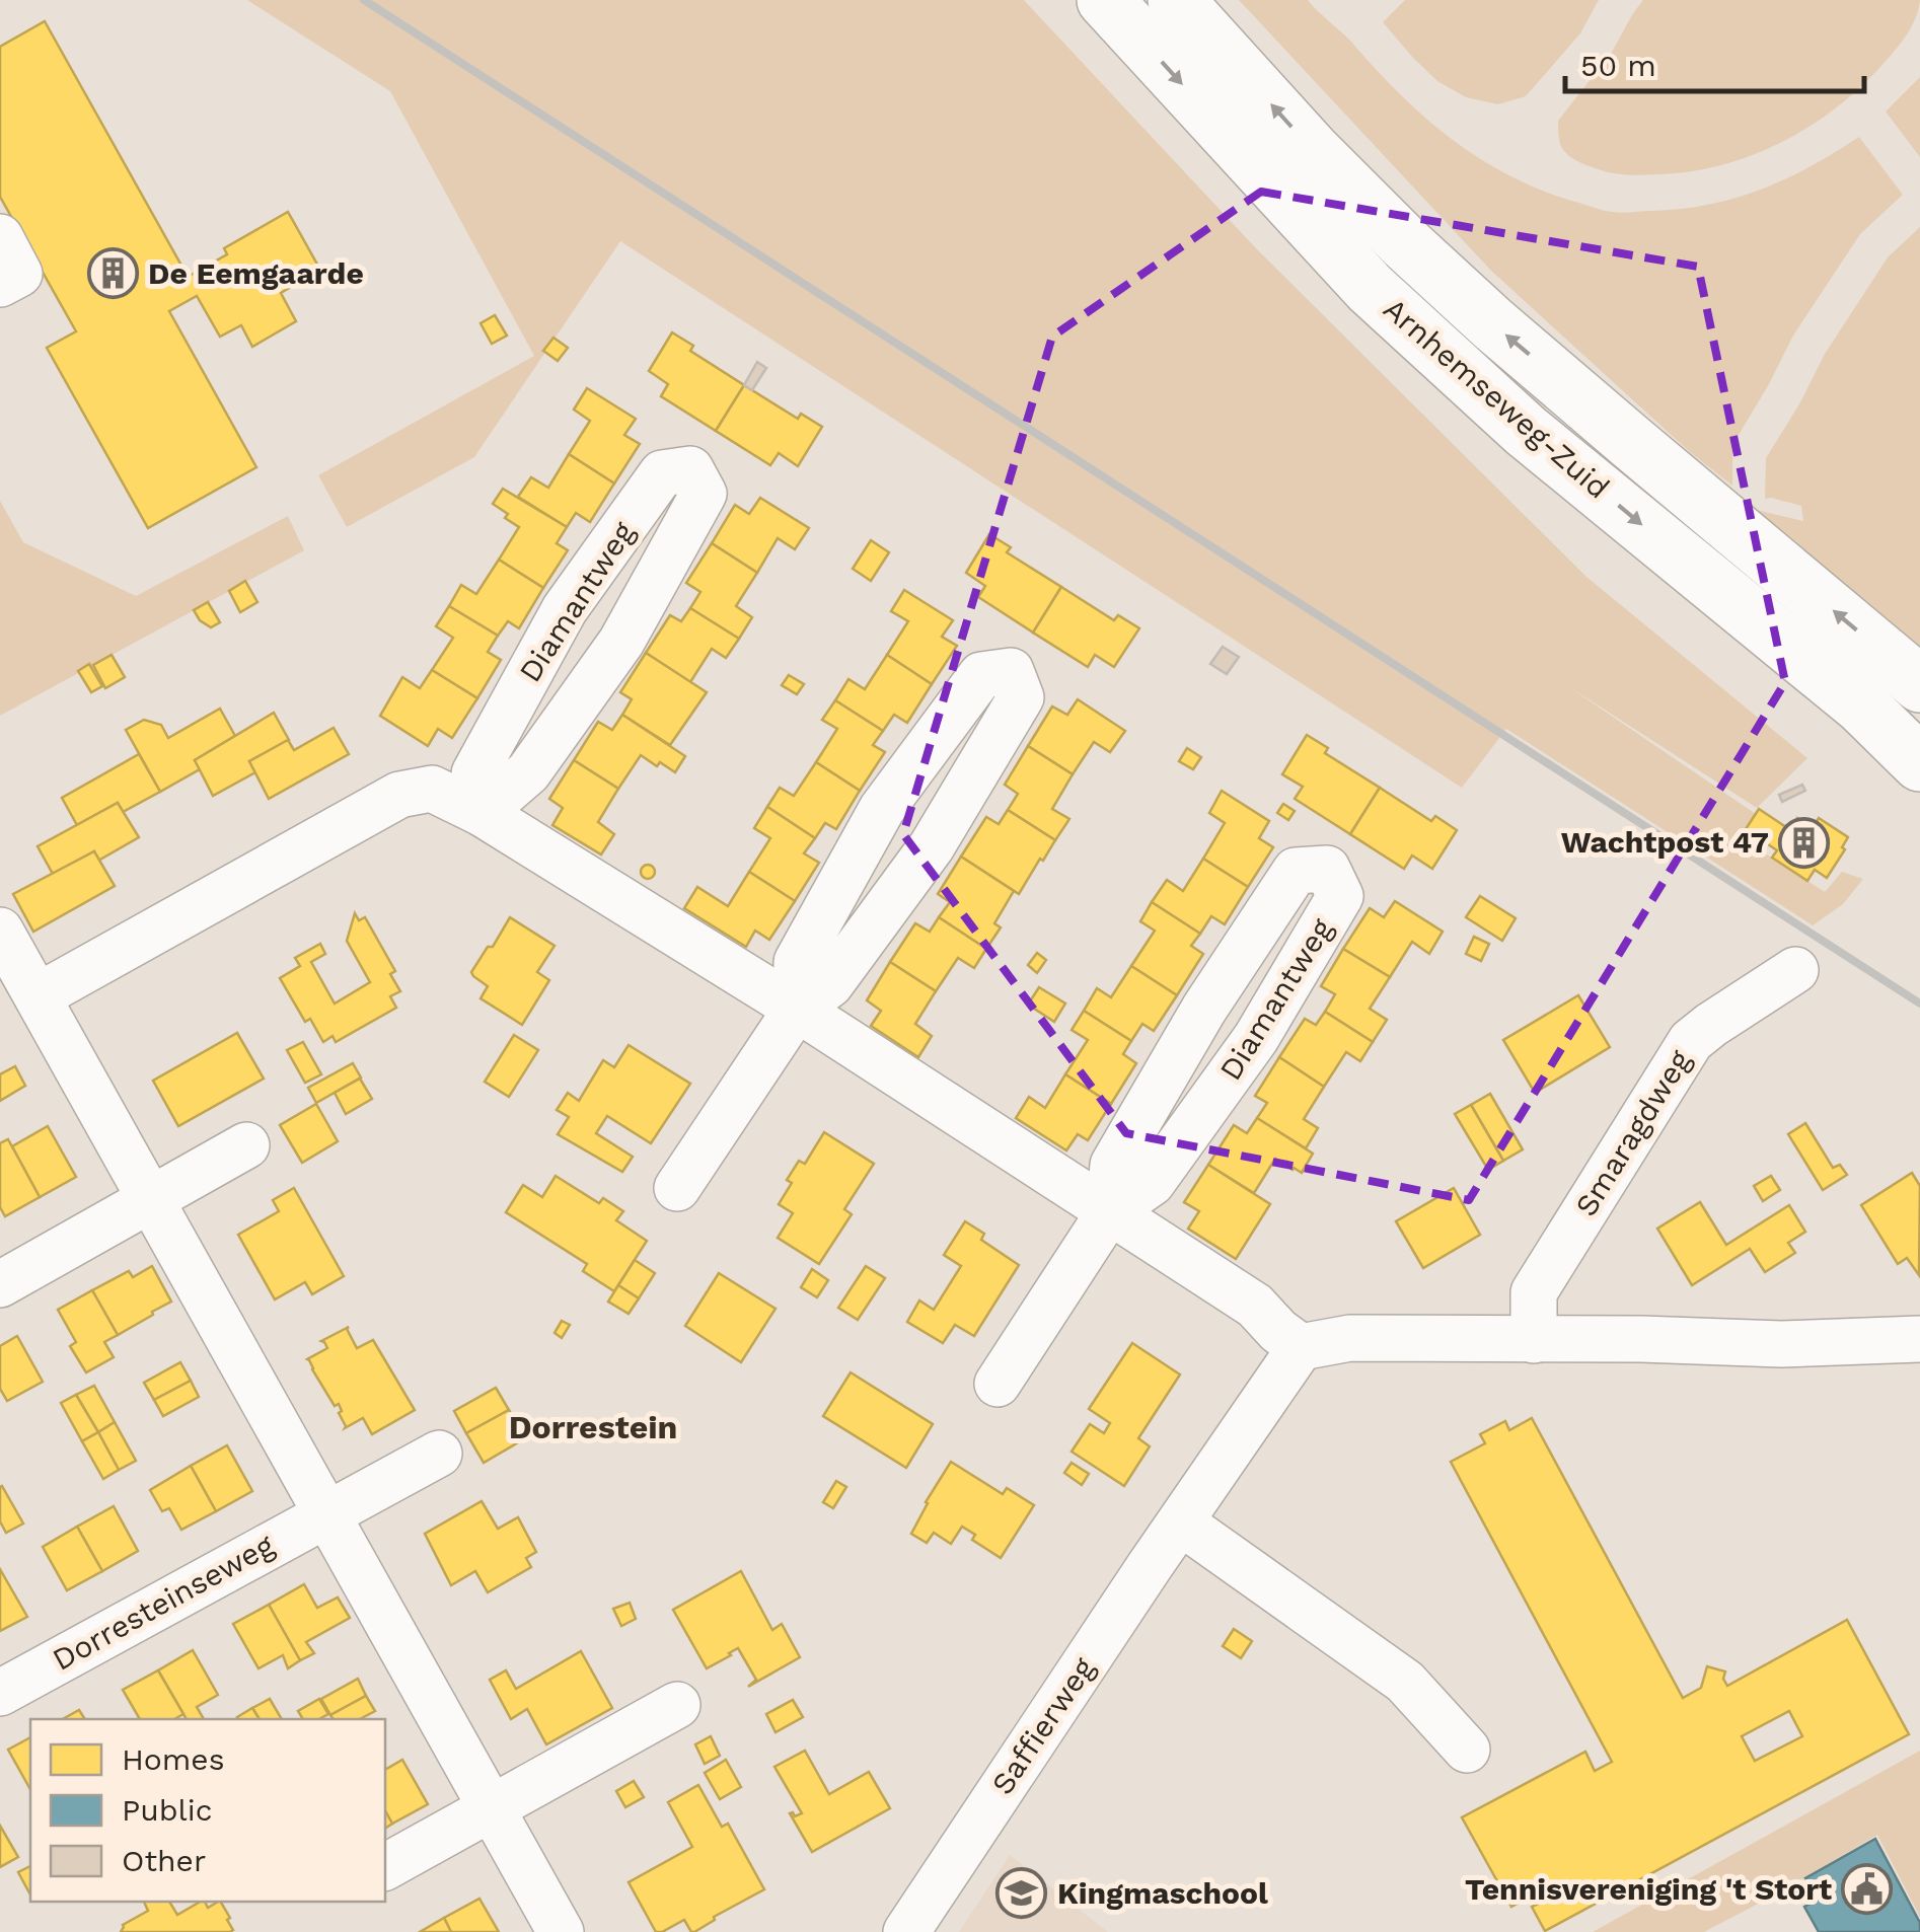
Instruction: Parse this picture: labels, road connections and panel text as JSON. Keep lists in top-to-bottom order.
{
  "streets": {
    "main road": ["Arnhemseweg-Zuid"],
    "street": [
      "Diamantweg",
      "Smaragdweg",
      "Dorresteinseweg",
      "Saffierweg"
    ]
  },
  "districts": ["Dorrestein"],
  "places": {
    "building": ["De Eemgaarde", "Wachtpost 47"],
    "public building": ["Tennisvereniging 't Stort"],
    "school or university": ["Kingmaschool"]
  },
  "legend": ["Homes", "Public", "Other"],
  "scale_bar": "50 m"
}
